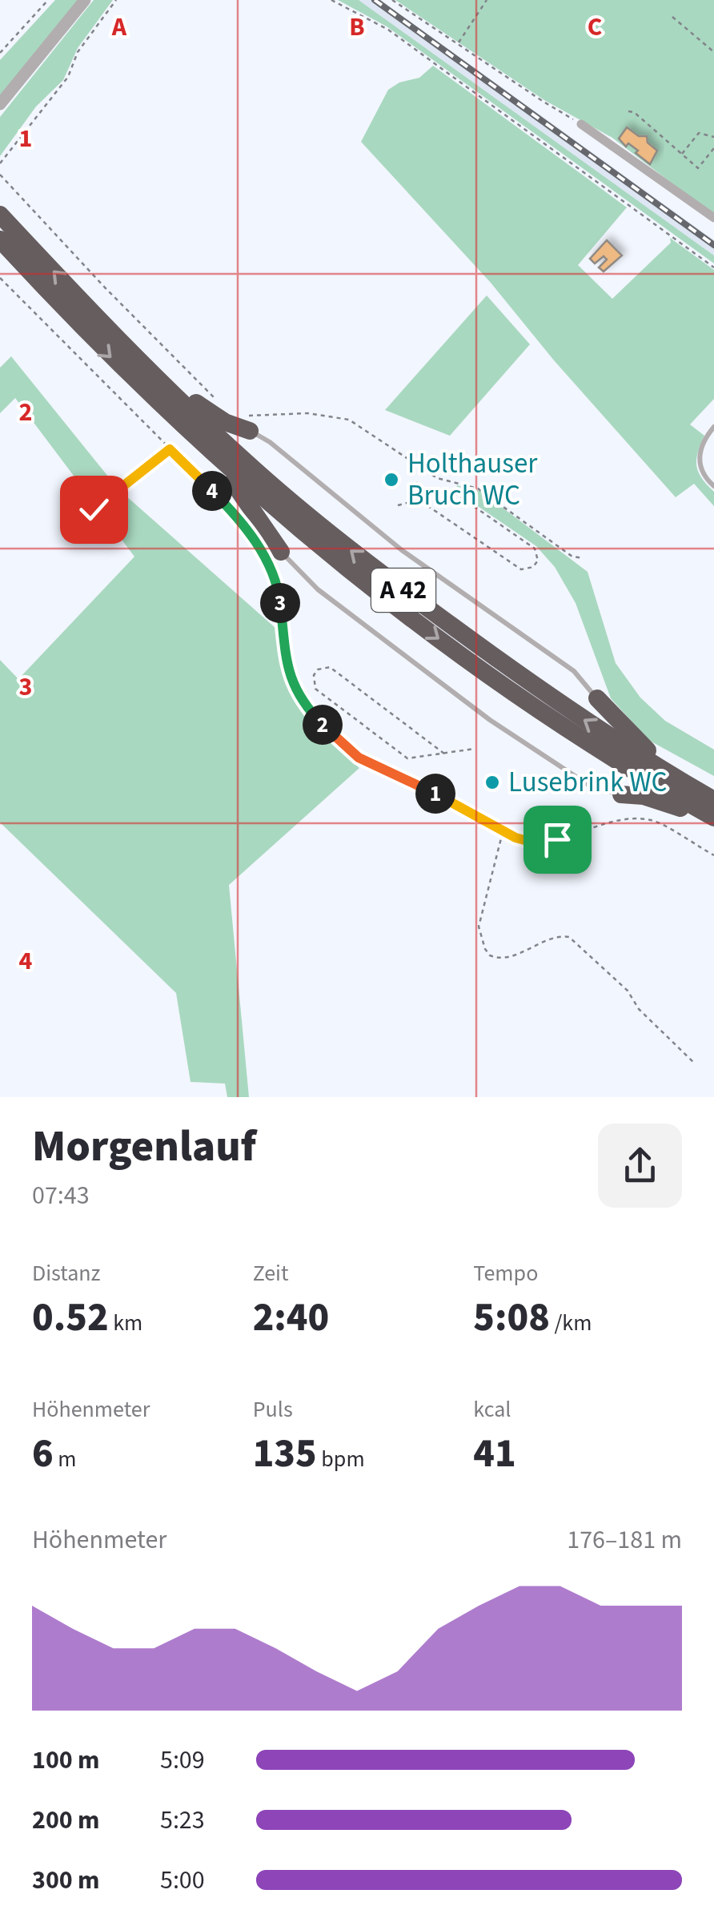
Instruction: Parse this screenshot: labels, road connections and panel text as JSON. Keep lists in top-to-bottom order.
{
  "streets": {
    "highway": ["A 42"]
  },
  "places": ["Holthauser Bruch WC", "Lusebrink WC"],
  "page": {
    "pins": [
      "4",
      "3",
      "2",
      "1"
    ],
    "heading": ["Morgenlauf", "07:43"],
    "stats": [
      ["Distanz", "0.52 km"],
      ["Zeit", "2:40"],
      ["Tempo", "5:08 /km"],
      ["Höhenmeter", "6 m"],
      ["Puls", "135 bpm"],
      ["kcal", "41"]
    ],
    "chart": ["Höhenmeter", "176–181 m"],
    "list": [
      {
        "name": "100 m",
        "note": "5:09"
      },
      {
        "name": "200 m",
        "note": "5:23"
      },
      {
        "name": "300 m",
        "note": "5:00"
      }
    ]
  },
  "grid": {
    "columns": ["A", "B", "C"],
    "rows": [
      "1",
      "2",
      "3",
      "4"
    ]
  }
}
